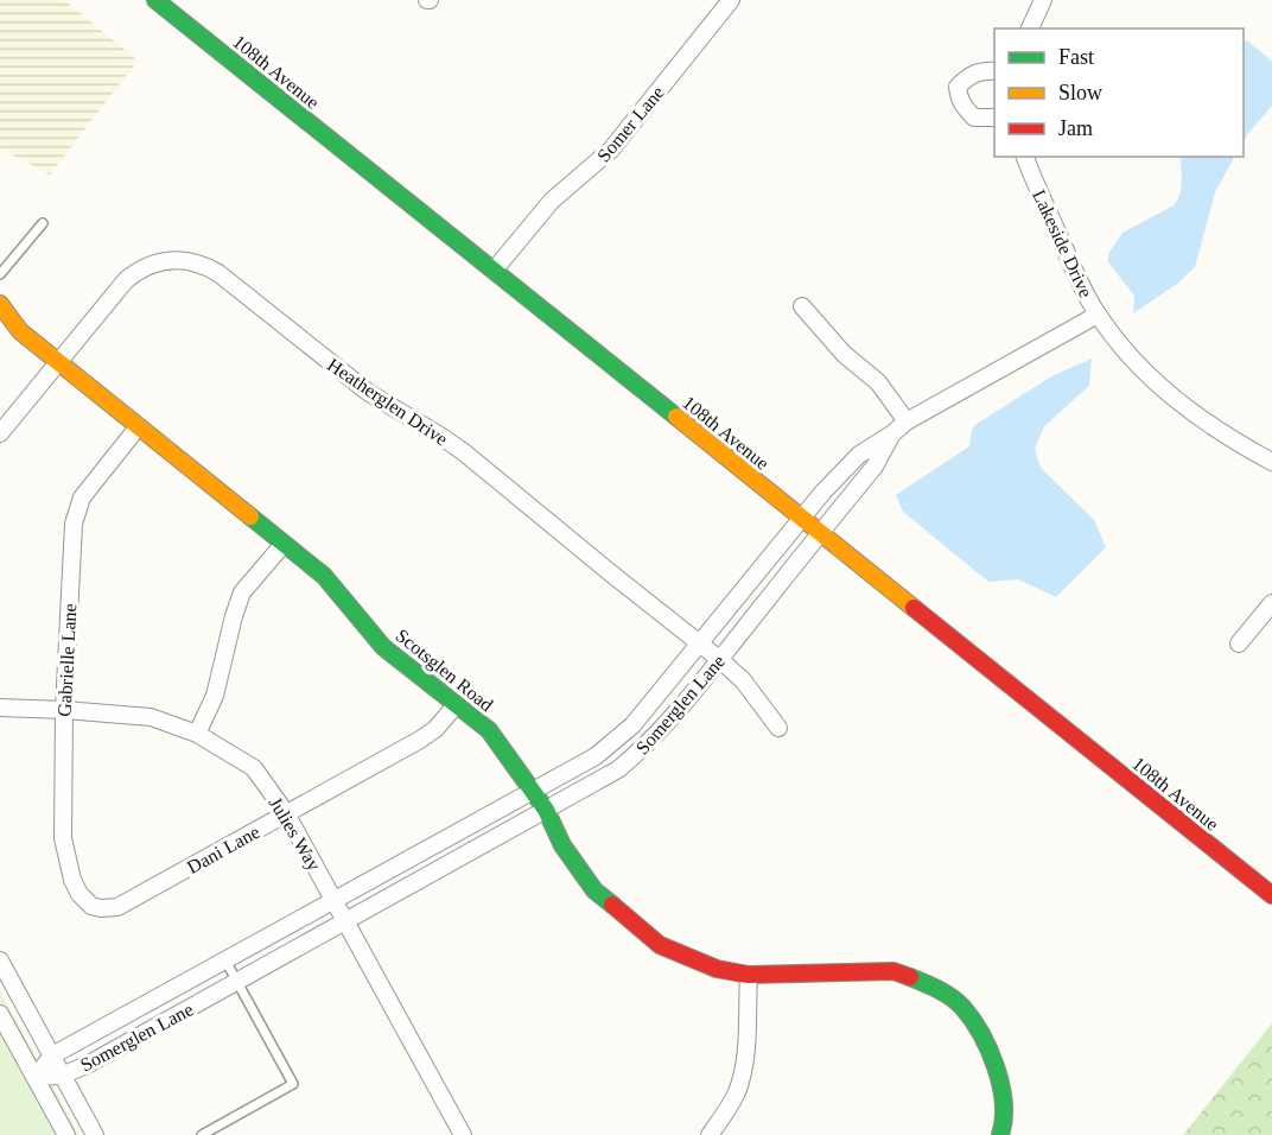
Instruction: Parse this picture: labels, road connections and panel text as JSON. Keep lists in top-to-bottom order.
{
  "streets": {
    "street": [
      "108th Avenue",
      "Somer Lane",
      "Lakeside Drive",
      "Heatherglen Drive",
      "Gabrielle Lane",
      "Scotsglen Road",
      "Somerglen Lane",
      "Julies Way",
      "Dani Lane"
    ]
  },
  "crossings": [
    ["108th Avenue", "Somer Lane"],
    ["108th Avenue", "Somerglen Lane"],
    ["Lakeside Drive", "Somerglen Lane"],
    ["Heatherglen Drive", "Scotsglen Road"],
    ["Heatherglen Drive", "Somerglen Lane"],
    ["Gabrielle Lane", "Scotsglen Road"],
    ["Gabrielle Lane", "Julies Way"],
    ["Gabrielle Lane", "Dani Lane"],
    ["Scotsglen Road", "Somerglen Lane"],
    ["Scotsglen Road", "Dani Lane"],
    ["Somerglen Lane", "Julies Way"],
    ["Julies Way", "Dani Lane"]
  ],
  "legend": ["Fast", "Slow", "Jam"]
}
